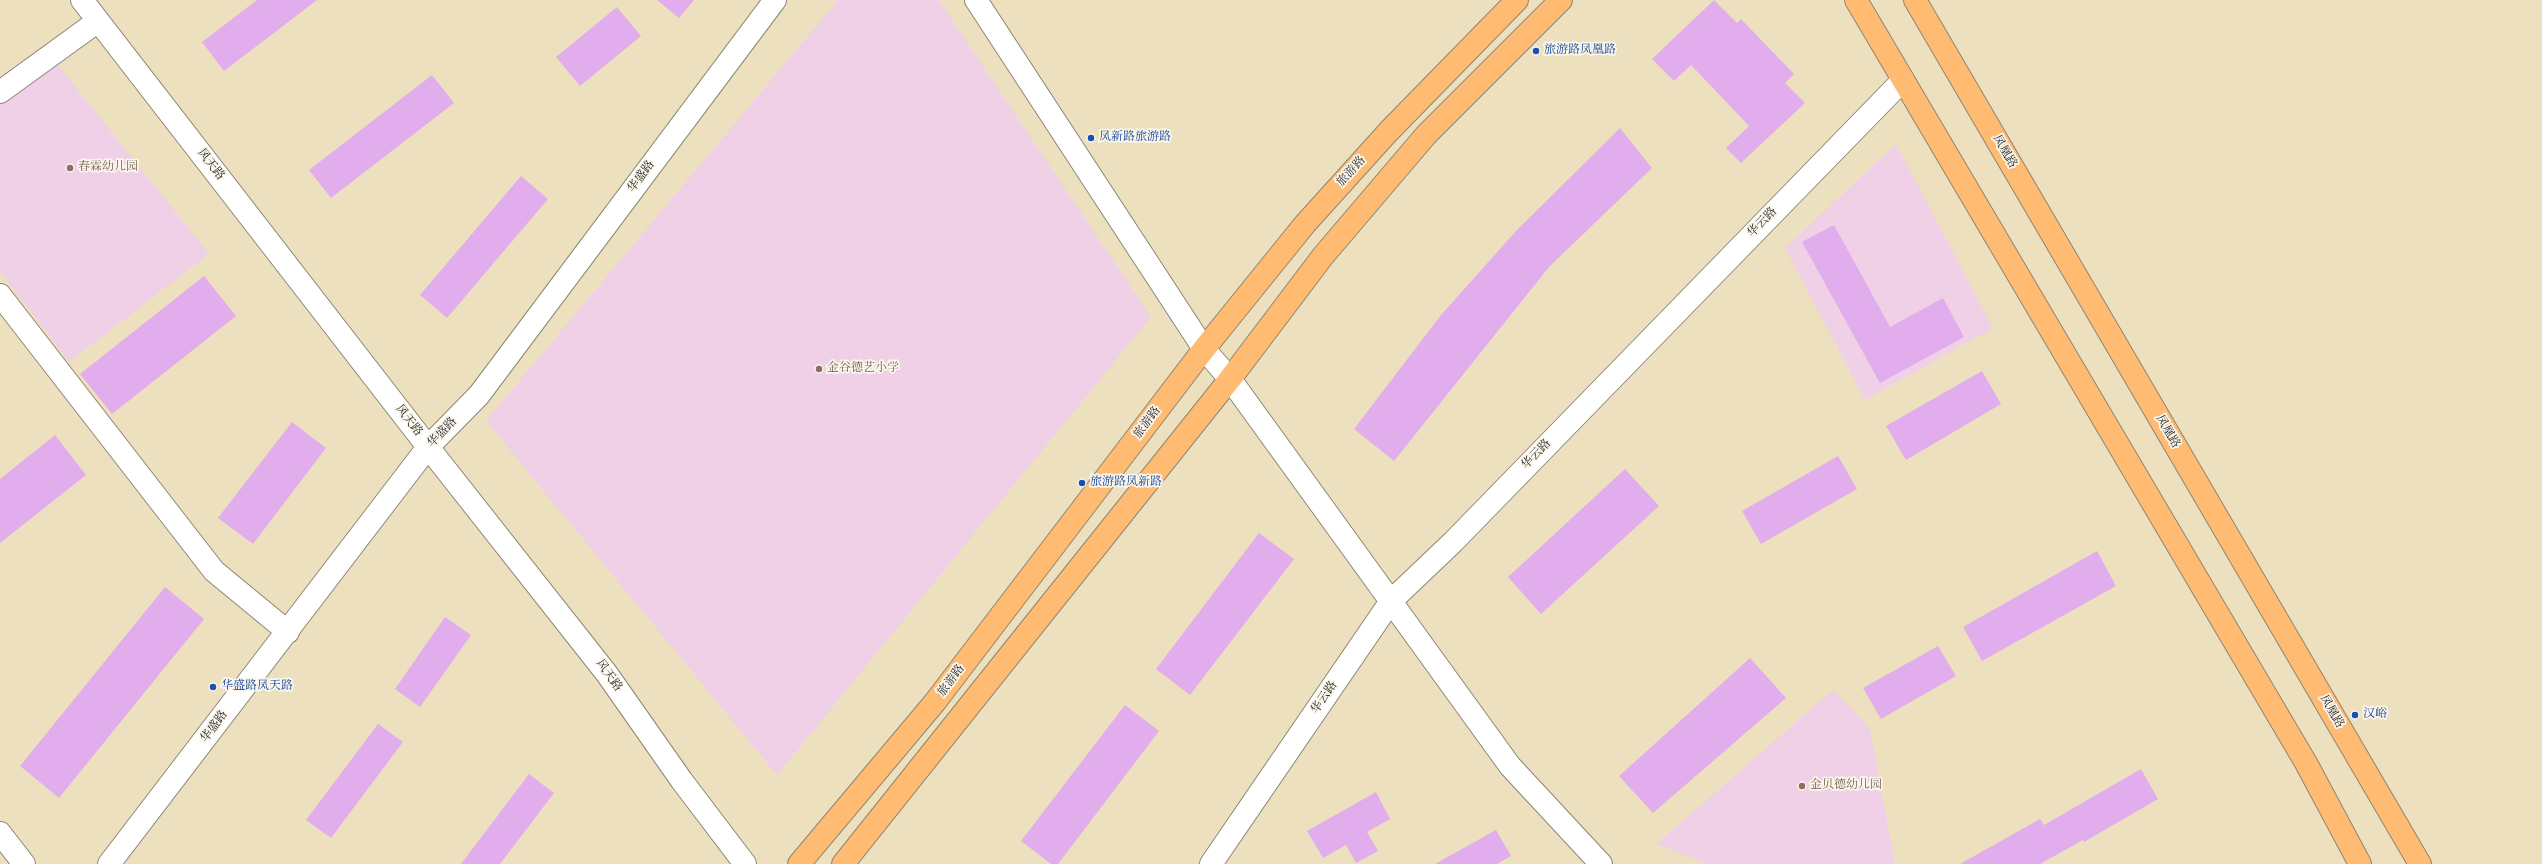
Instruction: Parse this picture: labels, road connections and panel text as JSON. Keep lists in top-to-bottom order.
{
  "streets": {
    "main road": ["凤凰路", "旅游路"],
    "street": ["风天路", "华盛路", "华云路"]
  },
  "crossings": [
    ["风天路", "华盛路"]
  ],
  "places": [
    "旅游路凤凰路",
    "凤新路旅游路",
    "春霖幼儿园",
    "金谷德艺小学",
    "旅游路凤新路",
    "华盛路凤天路",
    "汉峪",
    "金贝德幼儿园"
  ]
}
